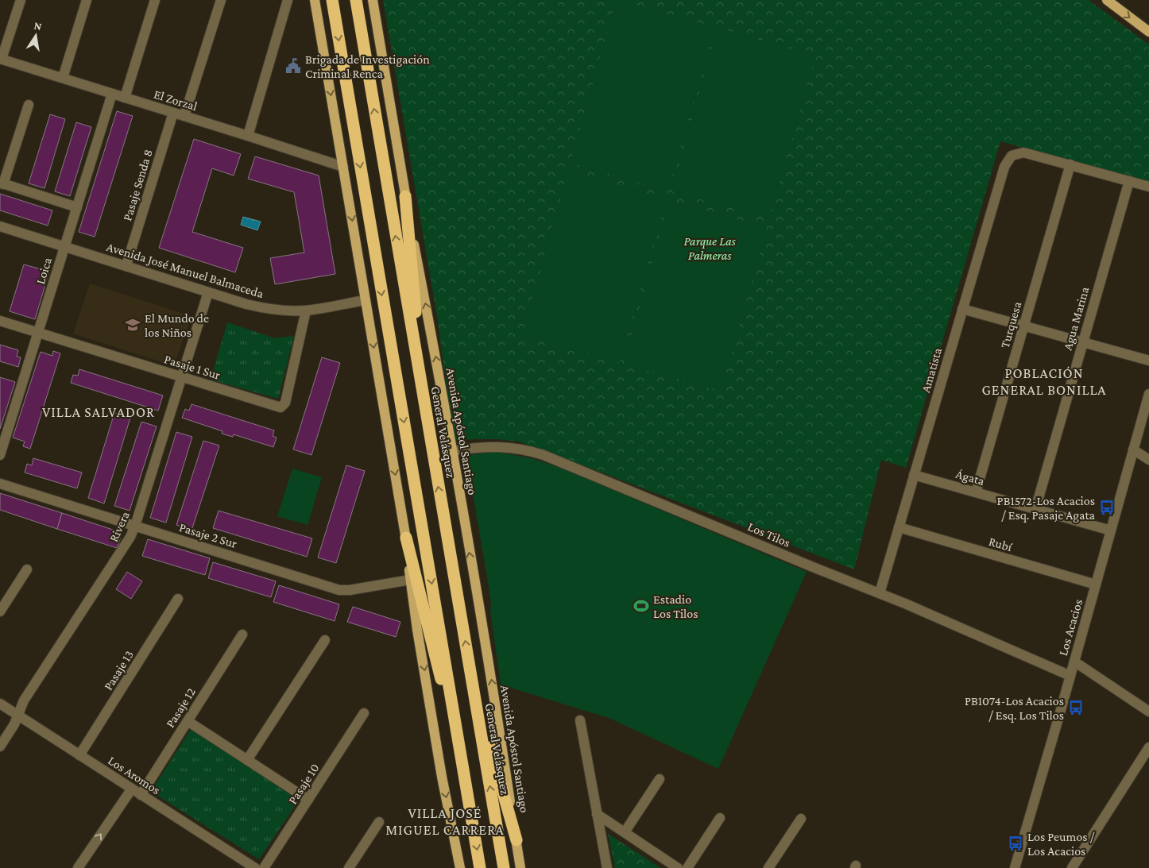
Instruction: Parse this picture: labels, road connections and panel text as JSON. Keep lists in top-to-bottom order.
{
  "streets": {
    "highway": ["General Velásquez"],
    "main road": ["Avenida Apóstol Santiago"],
    "street": [
      "El Zorzal",
      "Pasaje Senda 8",
      "Avenida José Manuel Balmaceda",
      "Loica",
      "Agua Marina",
      "Turquesa",
      "Pasaje 1 Sur",
      "Amatista",
      "Ágata",
      "Rivera",
      "Los Tilos",
      "Pasaje 2 Sur",
      "Rubí",
      "Los Acacios",
      "Pasaje 13",
      "Pasaje 12",
      "Los Aromos",
      "Pasaje 10"
    ]
  },
  "crossings": [
    ["El Zorzal", "Pasaje Senda 8"],
    ["El Zorzal", "Loica"],
    ["Pasaje Senda 8", "Avenida José Manuel Balmaceda"],
    ["Avenida José Manuel Balmaceda", "Loica"],
    ["Avenida José Manuel Balmaceda", "Pasaje 1 Sur"],
    ["Avenida José Manuel Balmaceda", "Rivera"],
    ["Loica", "Pasaje 1 Sur"],
    ["Agua Marina", "Ágata"],
    ["Turquesa", "Amatista"],
    ["Turquesa", "Ágata"],
    ["Pasaje 1 Sur", "Rivera"],
    ["Amatista", "Ágata"],
    ["Amatista", "Los Tilos"],
    ["Amatista", "Rubí"],
    ["Avenida Apóstol Santiago", "Los Tilos"],
    ["Ágata", "Los Acacios"],
    ["Rivera", "Pasaje 2 Sur"],
    ["Rivera", "Los Aromos"],
    ["Los Tilos", "Los Acacios"],
    ["Rubí", "Los Acacios"],
    ["Pasaje 13", "Los Aromos"],
    ["Pasaje 12", "Los Aromos"]
  ],
  "districts": ["POBLACIÓN GENERAL BONILLA", "VILLA SALVADOR", "VILLA JOSÉ MIGUEL CARRERA"],
  "parks": ["Parque Las Palmeras"],
  "places": {
    "public building": ["Brigada de Investigación Criminal Renca"],
    "school or university": ["El Mundo de los Niños"],
    "bus stop": ["PB1572-Los Acacios / Esq. Pasaje Agata", "PB1074-Los Acacios / Esq. Los Tilos", "Los Peumos / Los Acacios"],
    "sports": ["Estadio Los Tilos"]
  },
  "north": "top"
}
